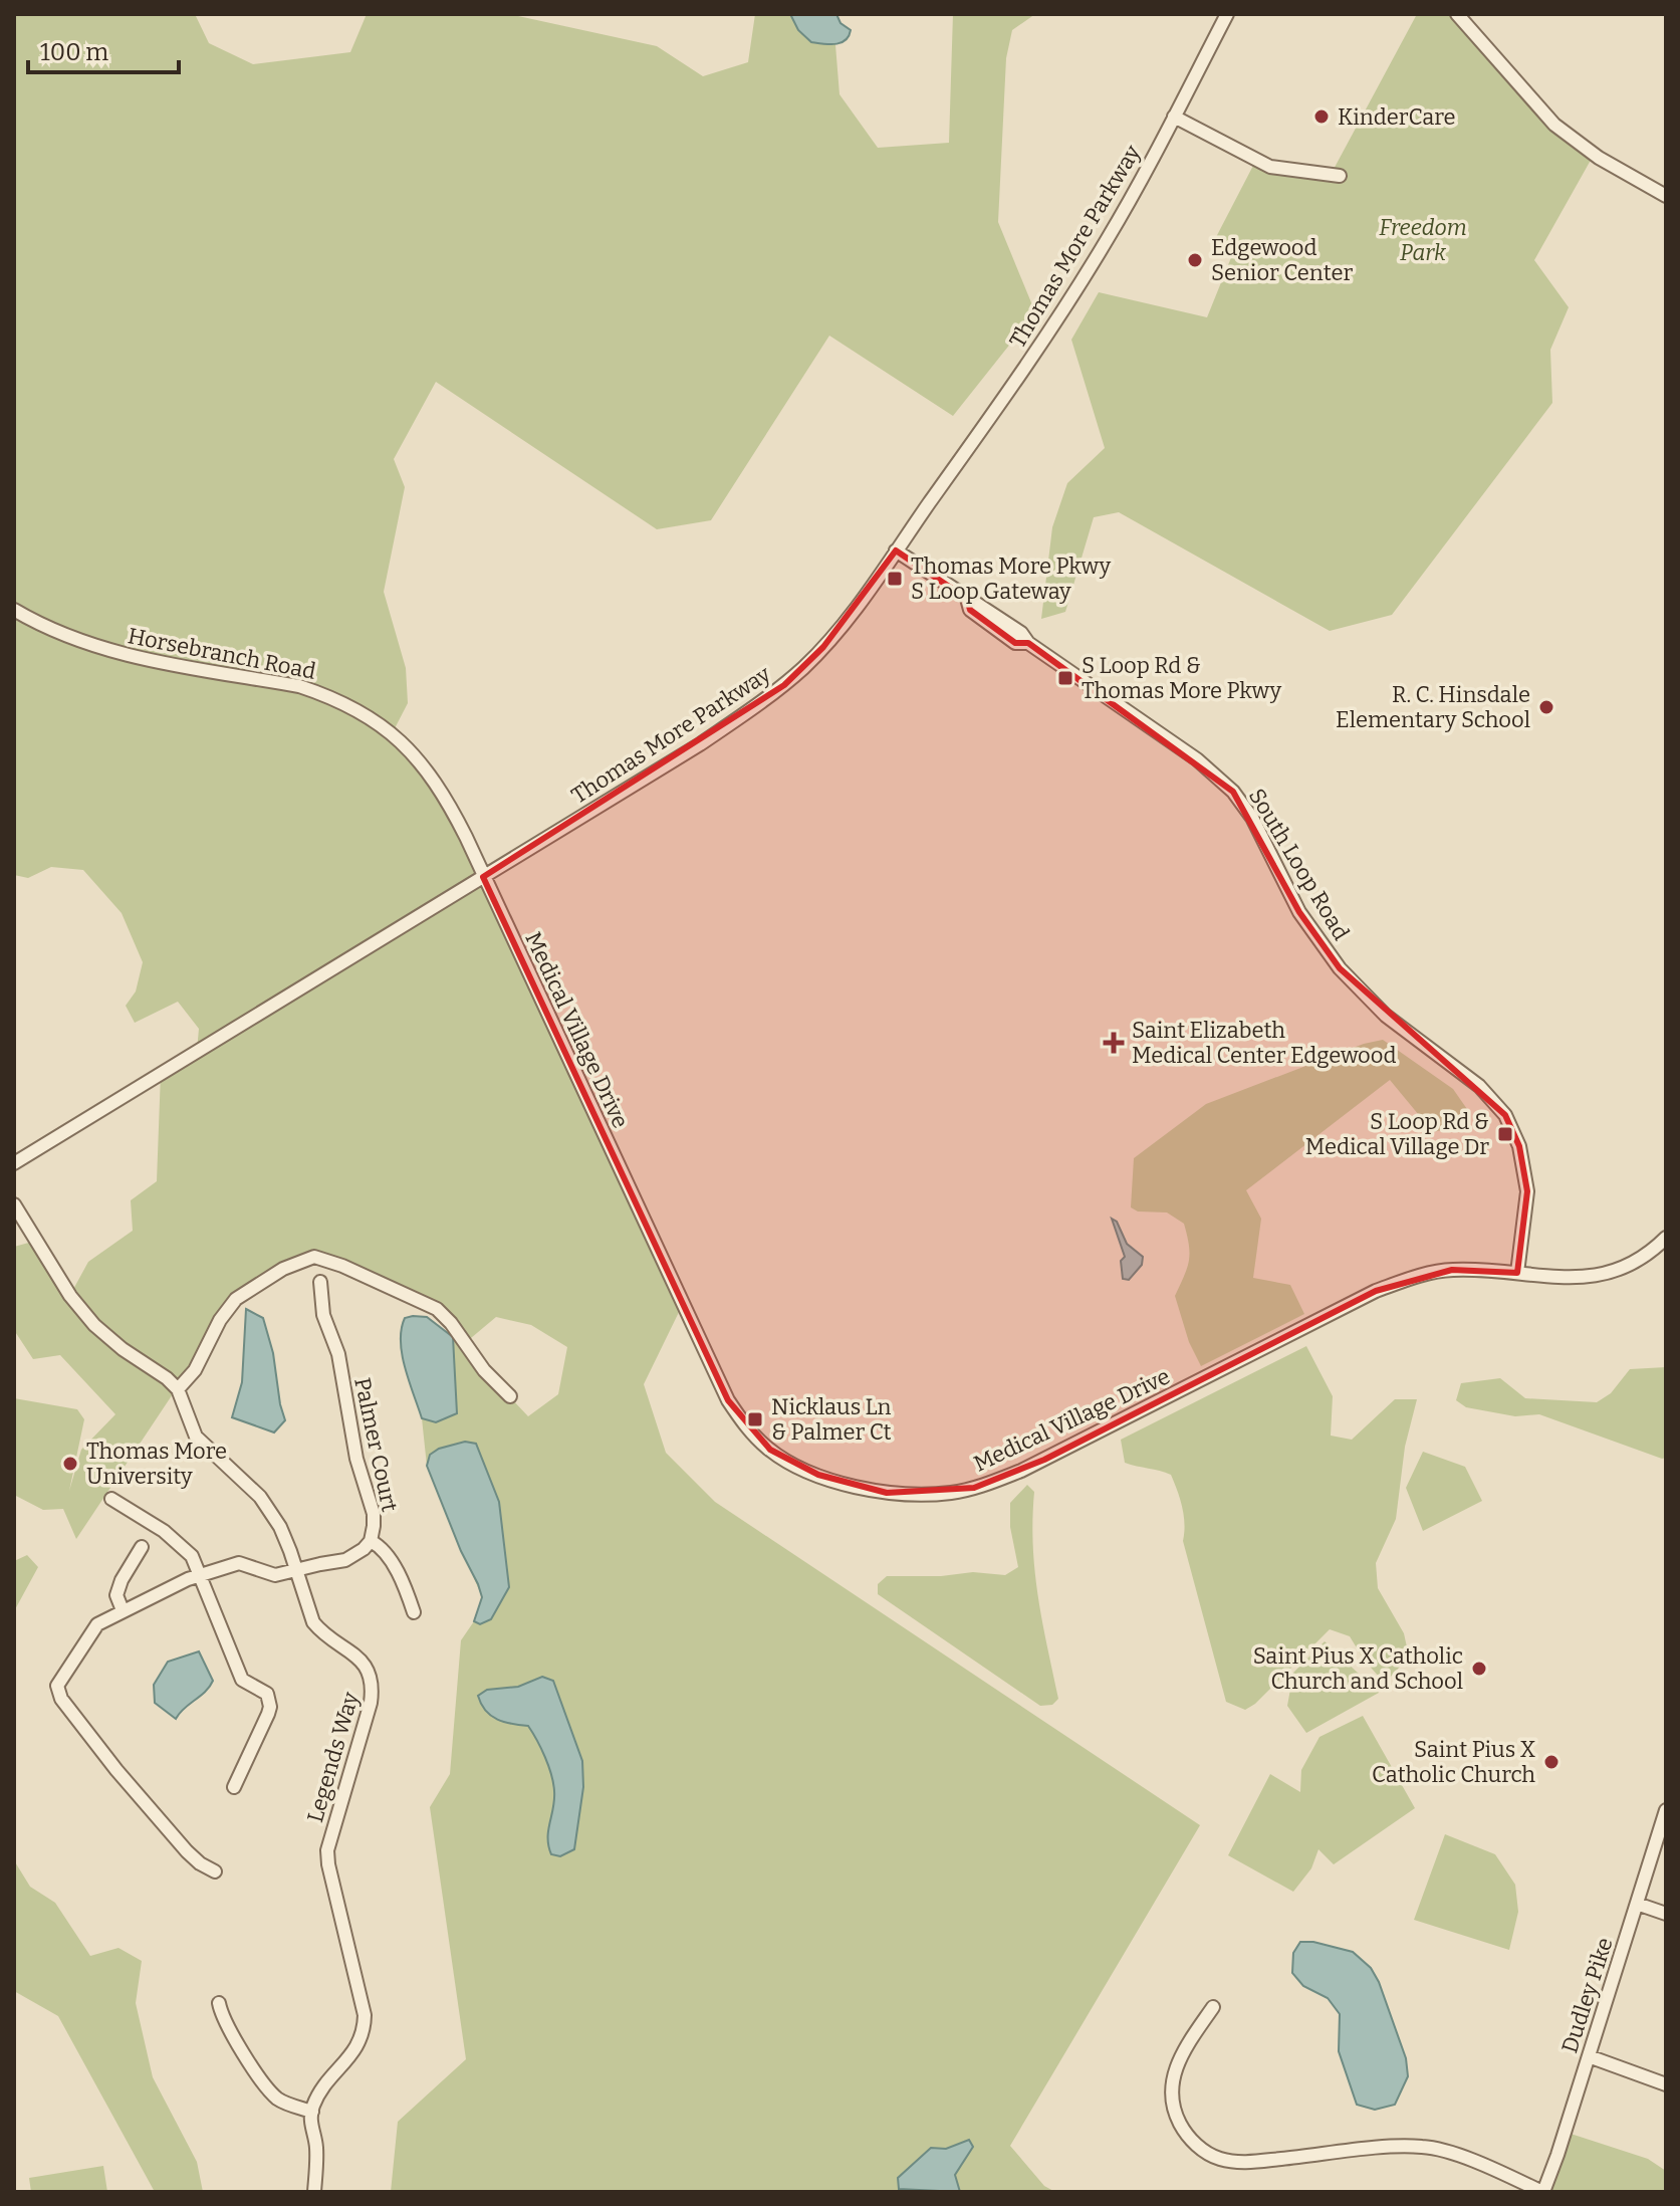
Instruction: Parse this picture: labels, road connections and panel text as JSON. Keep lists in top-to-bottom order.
{
  "streets": {
    "street": [
      "Thomas More Parkway",
      "Horsebranch Road",
      "South Loop Road",
      "Medical Village Drive",
      "Palmer Court",
      "Legends Way",
      "Dudley Pike"
    ]
  },
  "crossings": [
    ["Thomas More Parkway", "Horsebranch Road"],
    ["Thomas More Parkway", "South Loop Road"],
    ["Thomas More Parkway", "Medical Village Drive"],
    ["Horsebranch Road", "Medical Village Drive"],
    ["South Loop Road", "Medical Village Drive"],
    ["Palmer Court", "Legends Way"]
  ],
  "parks": ["Freedom Park"],
  "places": {
    "other": [
      "KinderCare",
      "Edgewood Senior Center",
      "R. C. Hinsdale Elementary School",
      "Thomas More University",
      "Saint Pius X Catholic Church and School",
      "Saint Pius X Catholic Church"
    ],
    "transit": [
      "Thomas More Pkwy S Loop Gateway",
      "S Loop Rd & Thomas More Pkwy",
      "S Loop Rd & Medical Village Dr",
      "Nicklaus Ln & Palmer Ct"
    ],
    "health": ["Saint Elizabeth Medical Center Edgewood"]
  },
  "scale_bar": "100 m"
}
